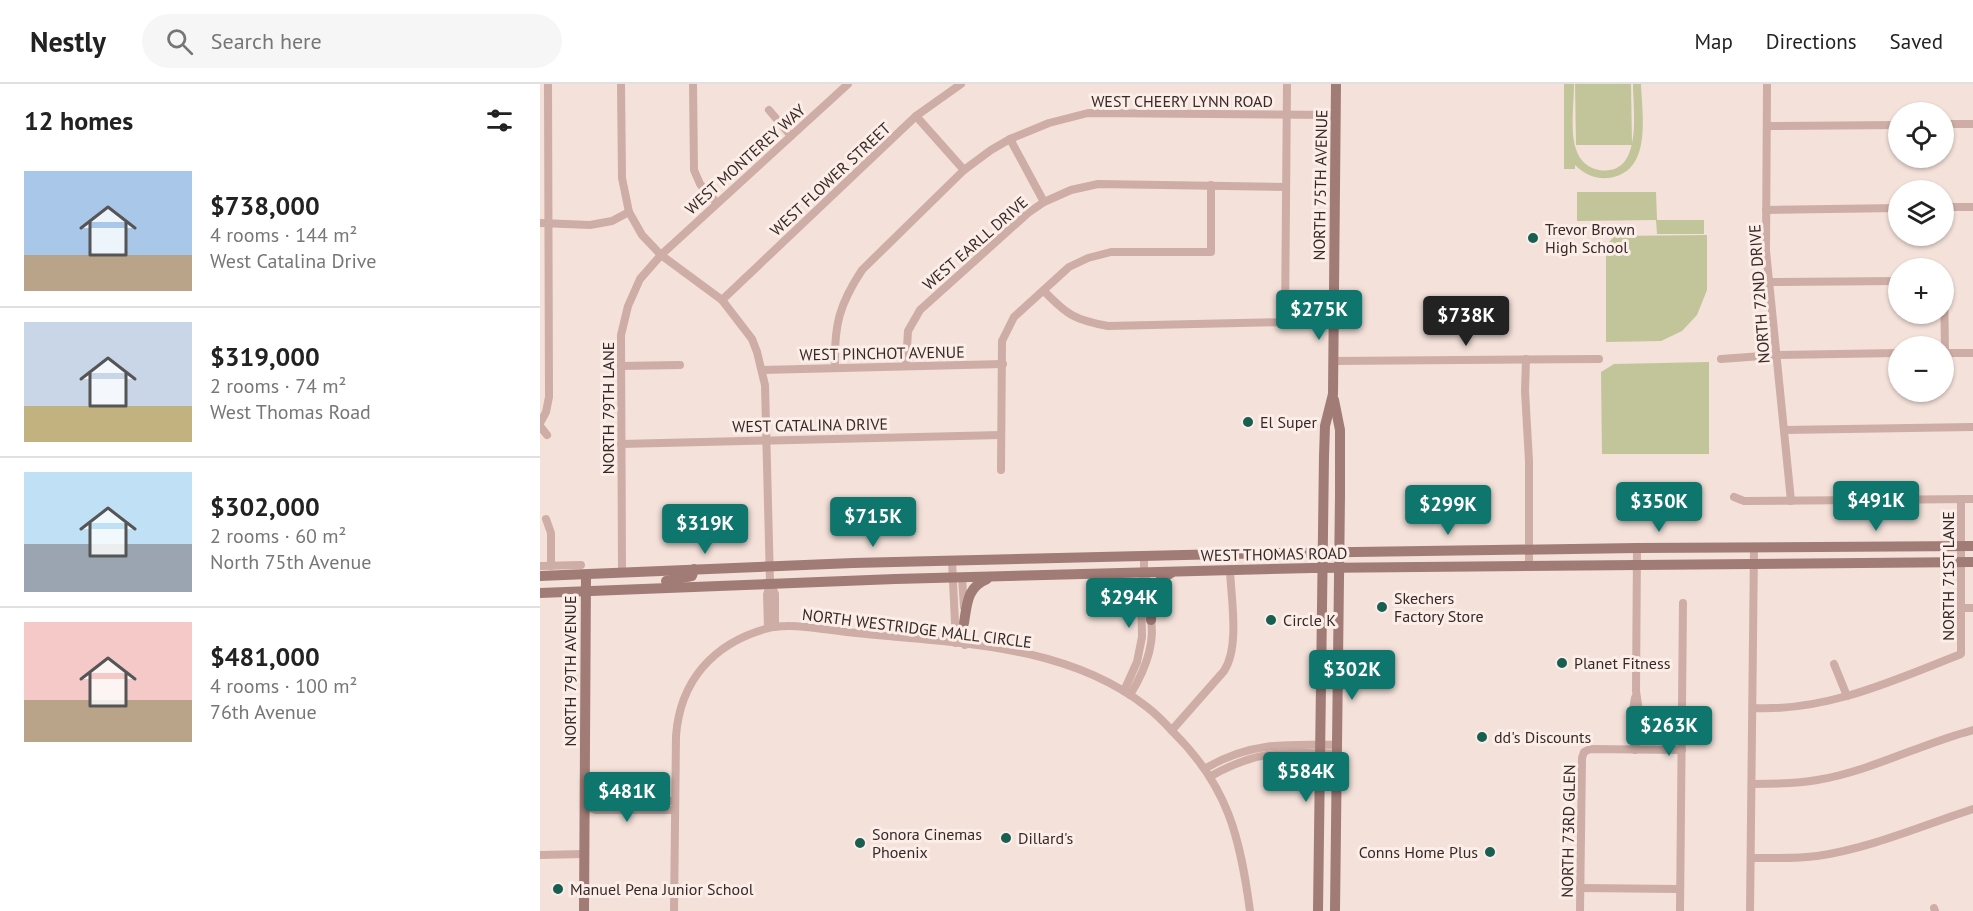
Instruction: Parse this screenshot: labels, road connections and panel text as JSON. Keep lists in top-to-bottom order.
{
  "streets": {
    "main road": ["NORTH 75TH AVENUE", "WEST THOMAS ROAD", "NORTH 79TH AVENUE"],
    "street": [
      "WEST CHEERY LYNN ROAD",
      "WEST MONTEREY WAY",
      "WEST FLOWER STREET",
      "WEST EARLL DRIVE",
      "NORTH 72ND DRIVE",
      "WEST PINCHOT AVENUE",
      "NORTH 79TH LANE",
      "WEST CATALINA DRIVE",
      "NORTH 71ST LANE",
      "NORTH WESTRIDGE MALL CIRCLE",
      "NORTH 73RD GLEN"
    ]
  },
  "crossings": [
    ["WEST CHEERY LYNN ROAD", "NORTH 75TH AVENUE"],
    ["WEST CHEERY LYNN ROAD", "WEST PINCHOT AVENUE"],
    ["WEST MONTEREY WAY", "NORTH 79TH LANE"],
    ["NORTH 75TH AVENUE", "WEST THOMAS ROAD"],
    ["WEST EARLL DRIVE", "WEST PINCHOT AVENUE"],
    ["NORTH 79TH LANE", "WEST CATALINA DRIVE"],
    ["NORTH 79TH LANE", "WEST THOMAS ROAD"],
    ["WEST THOMAS ROAD", "NORTH 71ST LANE"],
    ["WEST THOMAS ROAD", "NORTH 79TH AVENUE"]
  ],
  "places": [
    "Trevor Brown High School",
    "El Super",
    "Skechers Factory Store",
    "Circle K",
    "Planet Fitness",
    "dd's Discounts",
    "Dillard's",
    "Sonora Cinemas Phoenix",
    "Conns Home Plus",
    "Manuel Pena Junior School"
  ],
  "page": {
    "header": "Nestly",
    "search": "Search here",
    "nav": ["Map", "Directions", "Saved"],
    "heading": "12 homes",
    "map_buttons": ["+", "−"],
    "list": [
      {
        "name": "$738,000",
        "note": "4 rooms · 144 m² · West Catalina Drive"
      },
      {
        "name": "$319,000",
        "note": "2 rooms · 74 m² · West Thomas Road"
      },
      {
        "name": "$302,000",
        "note": "2 rooms · 60 m² · North 75th Avenue"
      },
      {
        "name": "$481,000",
        "note": "4 rooms · 100 m² · 76th Avenue"
      }
    ],
    "price": [
      "$275K",
      "$738K",
      "$491K",
      "$350K",
      "$299K",
      "$715K",
      "$319K",
      "$294K",
      "$302K",
      "$263K",
      "$584K",
      "$481K"
    ]
  }
}
